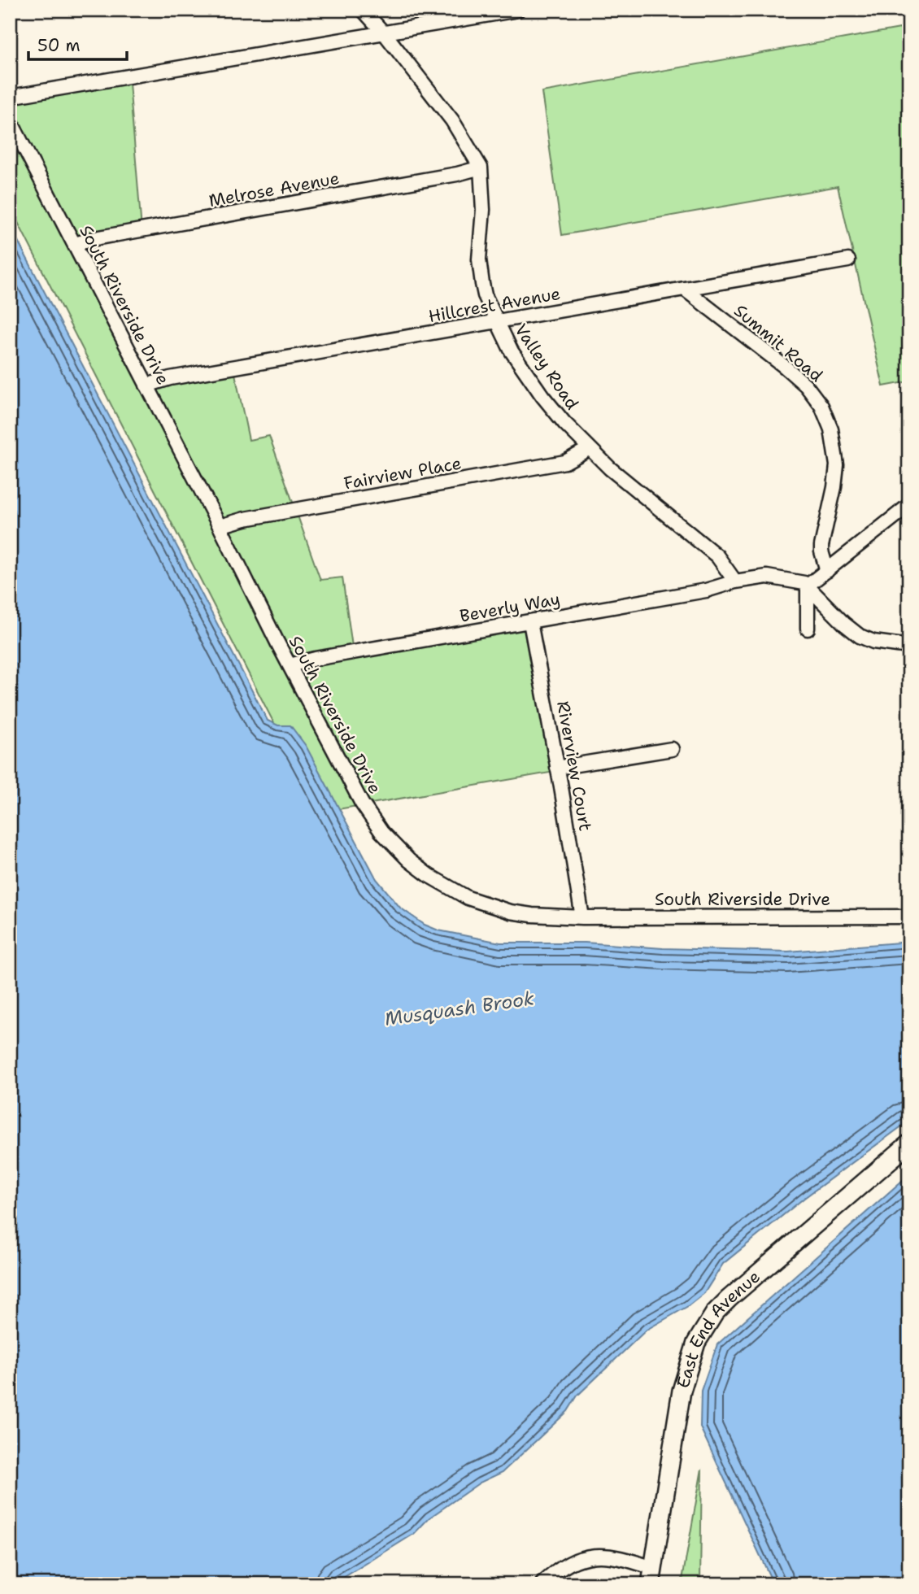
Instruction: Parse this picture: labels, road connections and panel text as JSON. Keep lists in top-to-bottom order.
{
  "streets": {
    "street": [
      "Melrose Avenue",
      "South Riverside Drive",
      "Hillcrest Avenue",
      "Summit Road",
      "Valley Road",
      "Fairview Place",
      "Beverly Way",
      "Riverview Court",
      "East End Avenue"
    ]
  },
  "crossings": [
    ["Melrose Avenue", "South Riverside Drive"],
    ["Melrose Avenue", "Valley Road"],
    ["South Riverside Drive", "Hillcrest Avenue"],
    ["South Riverside Drive", "Fairview Place"],
    ["South Riverside Drive", "Beverly Way"],
    ["South Riverside Drive", "Riverview Court"],
    ["Hillcrest Avenue", "Summit Road"],
    ["Hillcrest Avenue", "Valley Road"],
    ["Valley Road", "Fairview Place"],
    ["Valley Road", "Beverly Way"],
    ["Beverly Way", "Riverview Court"]
  ],
  "water": ["Musquash Brook"],
  "scale_bar": "50 m"
}
